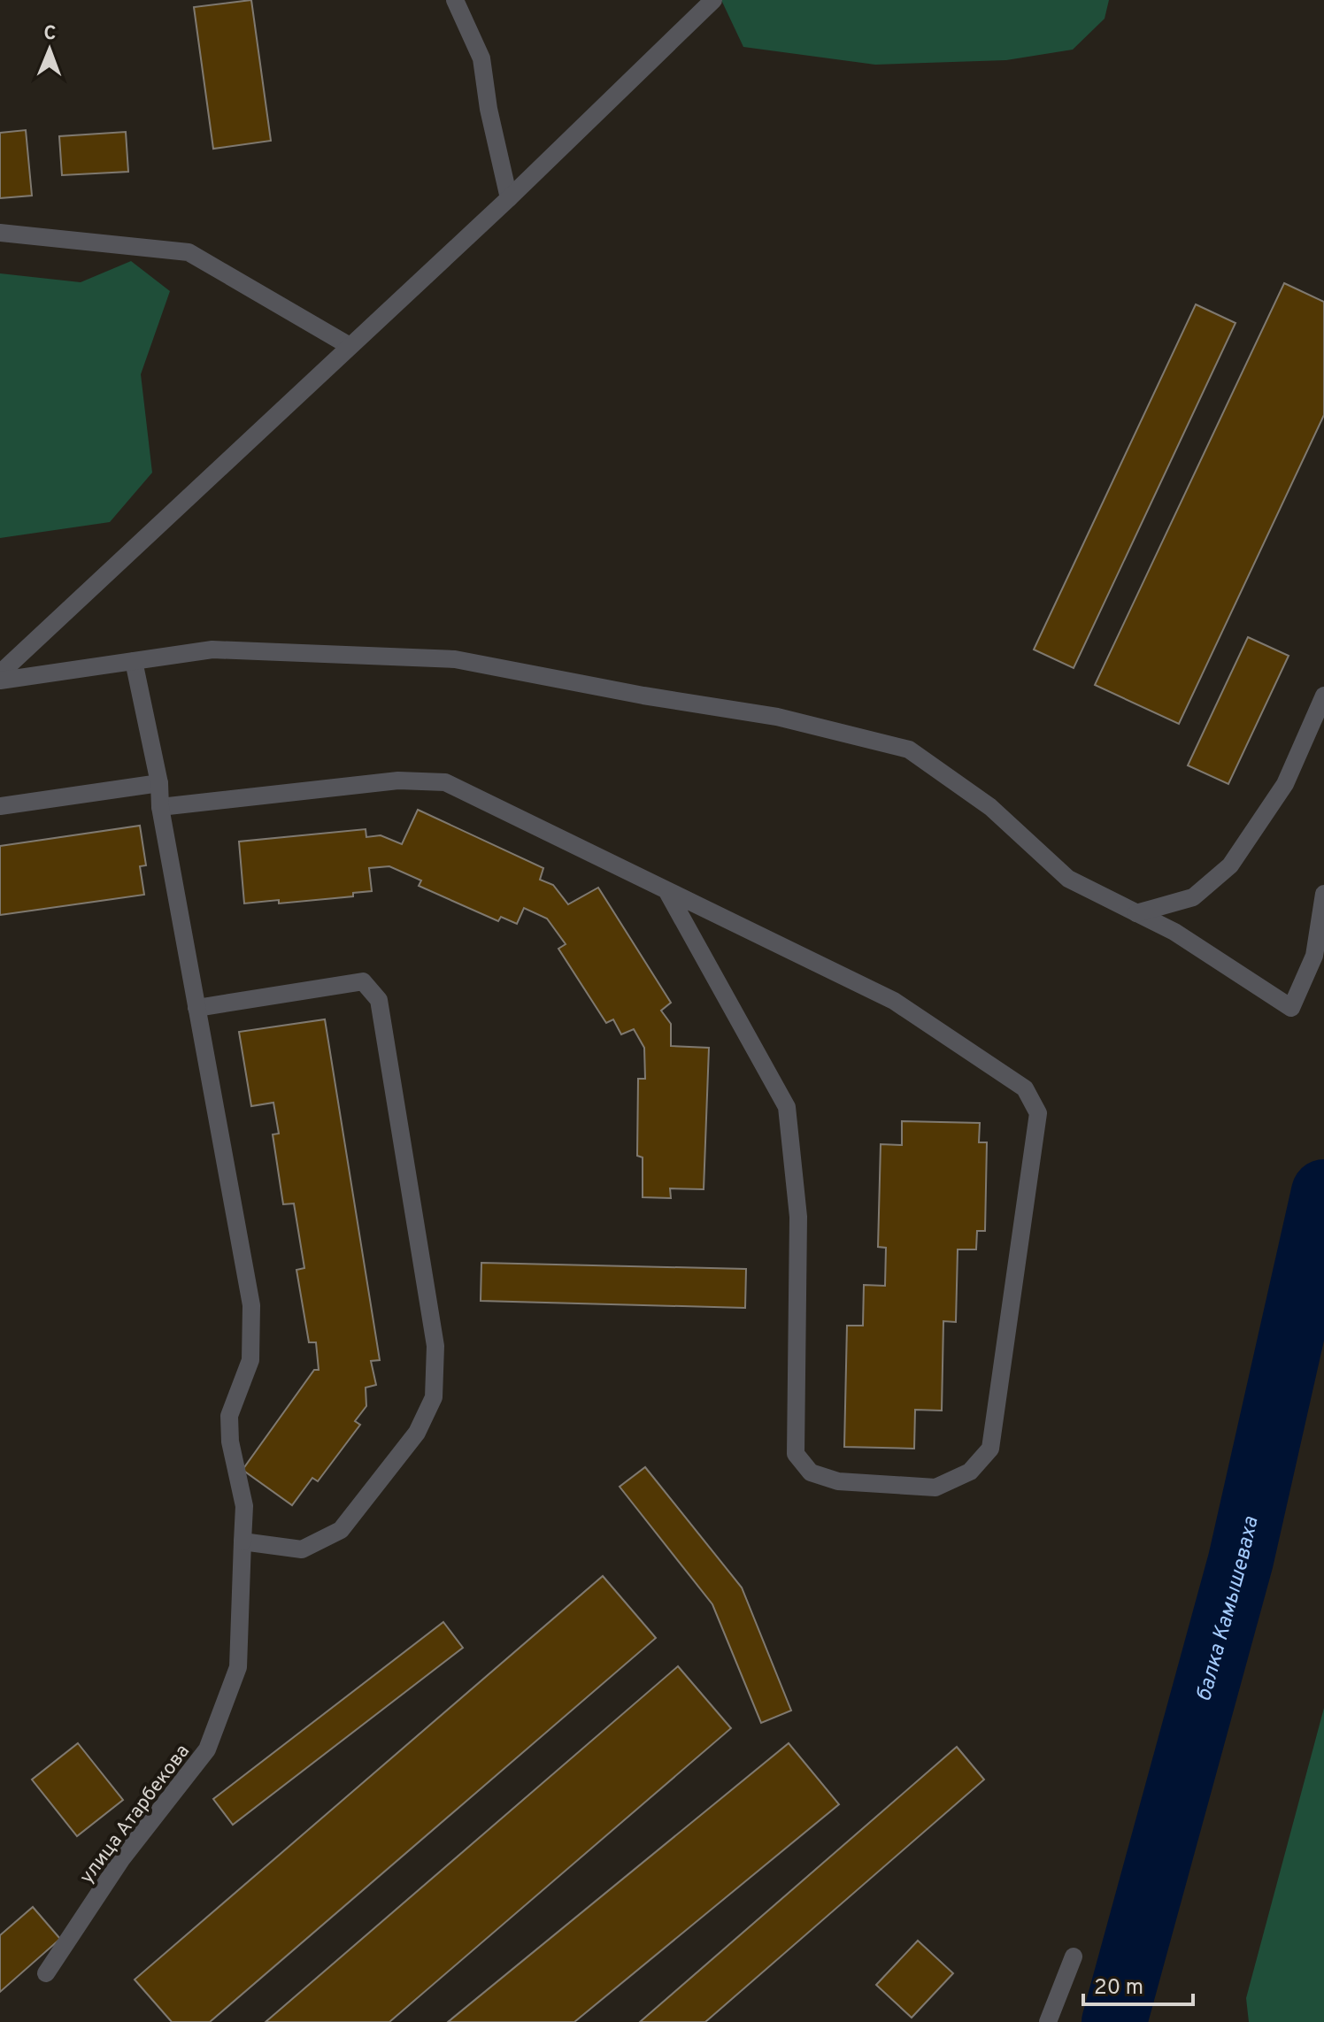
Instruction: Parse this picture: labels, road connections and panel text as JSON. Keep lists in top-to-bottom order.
{
  "streets": {
    "street": ["улица Атарбекова"]
  },
  "water": ["балка Камышеваха"],
  "scale_bar": "20 m",
  "north": "top"
}
